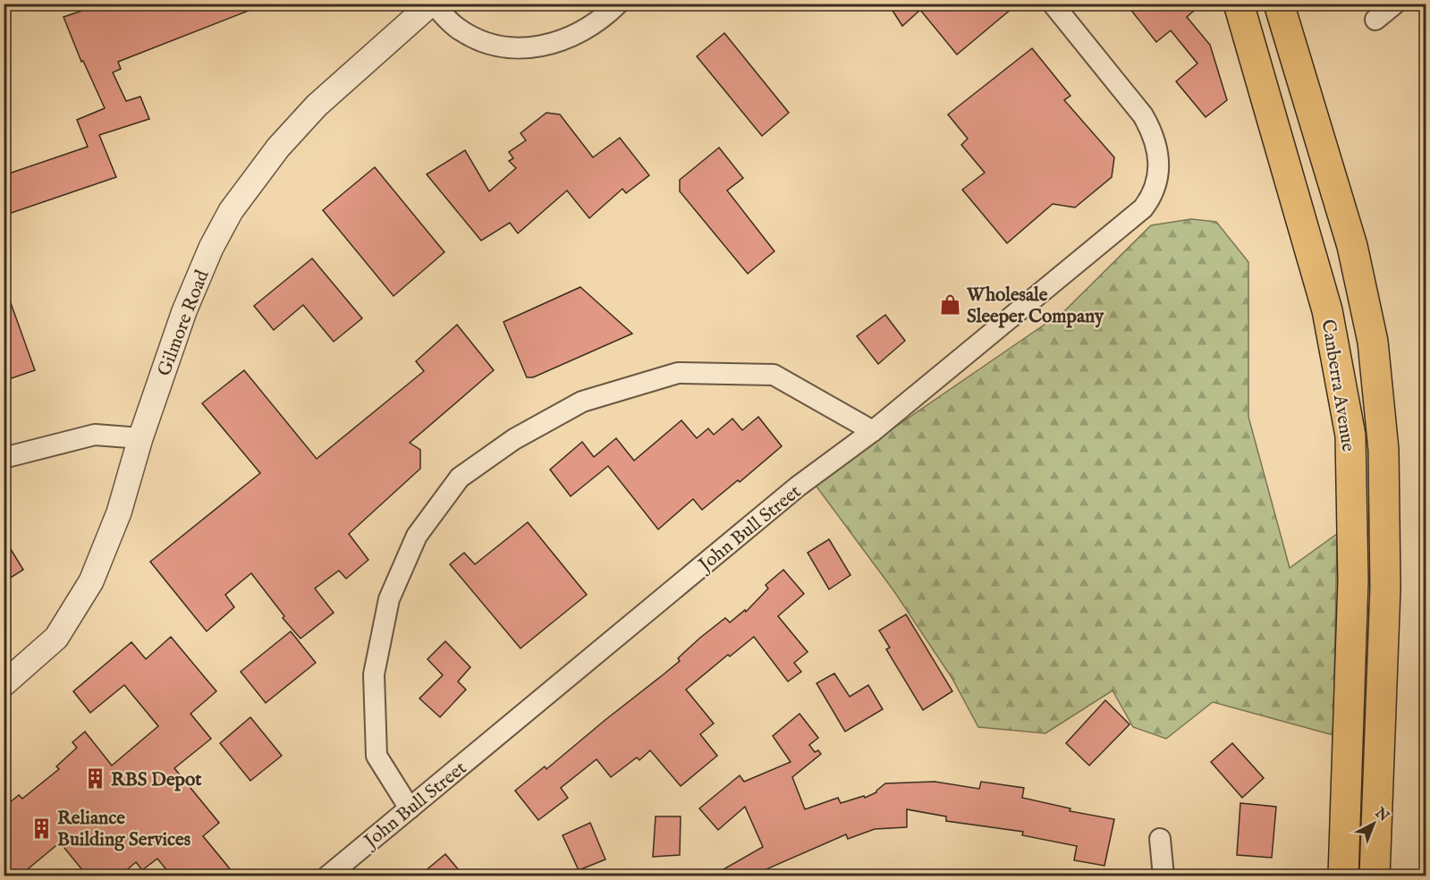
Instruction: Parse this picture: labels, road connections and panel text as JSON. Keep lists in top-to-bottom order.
{
  "streets": {
    "highway": ["Canberra Avenue"],
    "street": ["Gilmore Road", "John Bull Street"]
  },
  "places": {
    "shop": ["Wholesale Sleeper Company"],
    "building": ["RBS Depot", "Reliance Building Services"]
  },
  "north": "top right"
}
